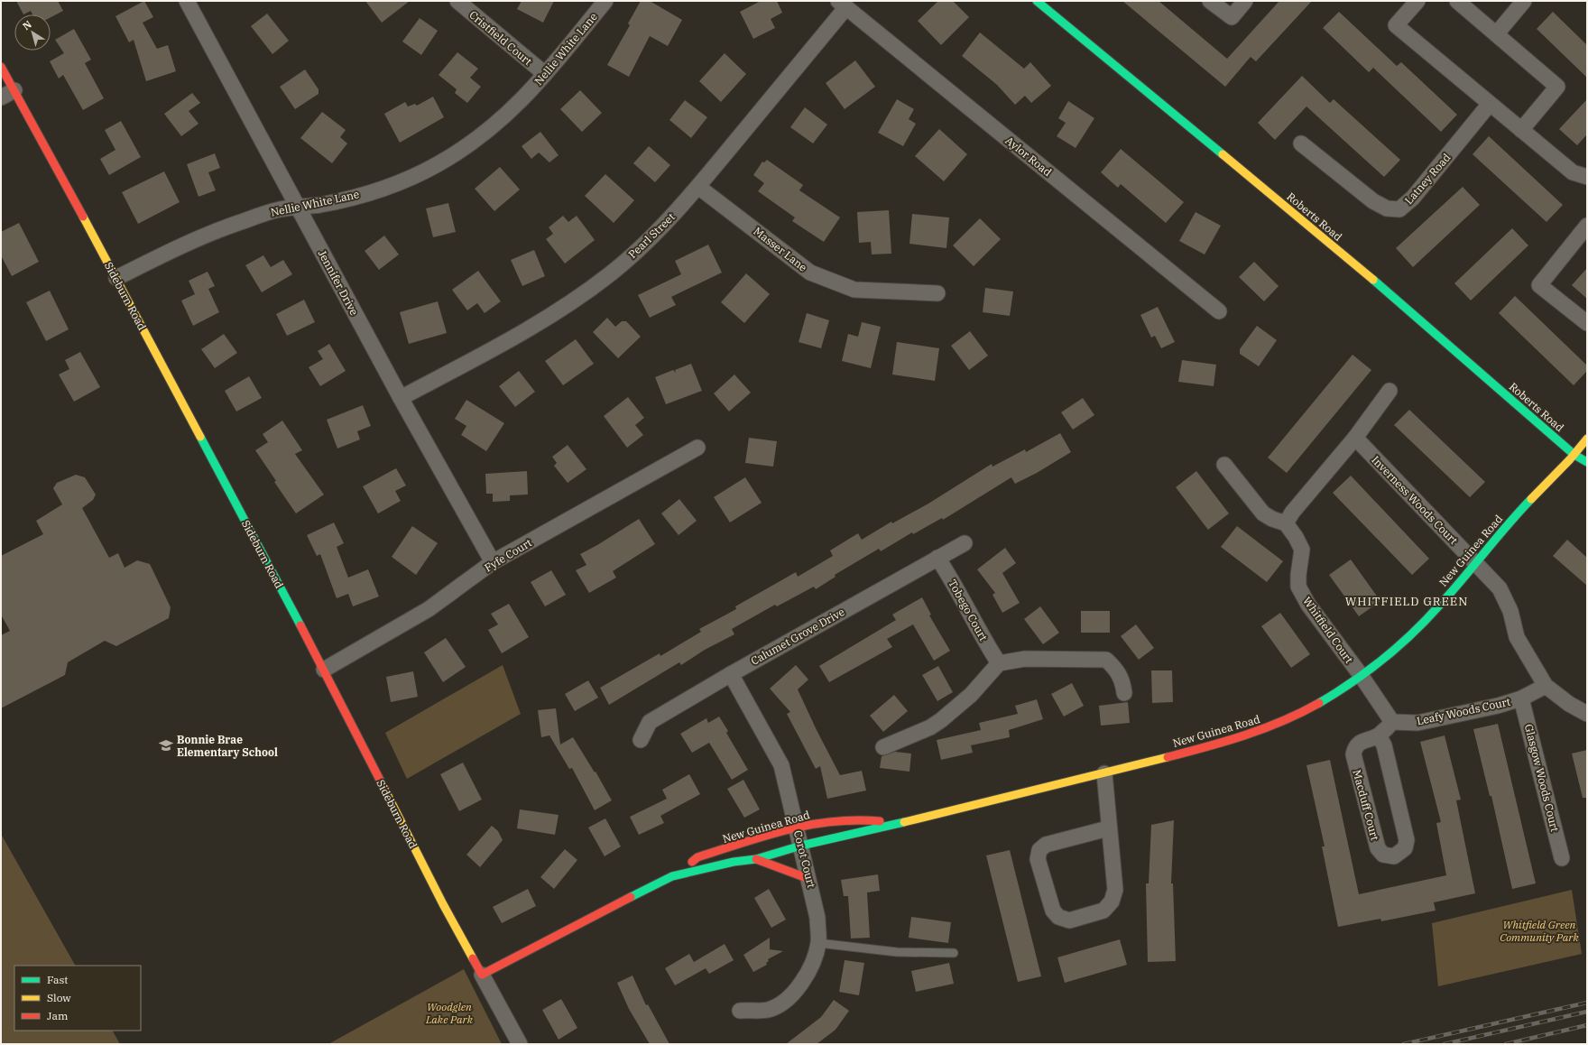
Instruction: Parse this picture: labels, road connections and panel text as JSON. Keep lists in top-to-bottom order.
{
  "streets": {
    "street": [
      "Cristfield Court",
      "Nellie White Lane",
      "Aylor Road",
      "Latney Road",
      "Roberts Road",
      "Pearl Street",
      "Masser Lane",
      "Jennifer Drive",
      "Sideburn Road",
      "Inverness Woods Court",
      "New Guinea Road",
      "Fyfe Court",
      "Tobego Court",
      "Whitfield Court",
      "Calumet Grove Drive",
      "Leafy Woods Court",
      "Glasgow Woods Court",
      "Macduff Court",
      "Corot Court"
    ]
  },
  "crossings": [
    ["Cristfield Court", "Nellie White Lane"],
    ["Nellie White Lane", "Jennifer Drive"],
    ["Nellie White Lane", "Sideburn Road"],
    ["Aylor Road", "Pearl Street"],
    ["Roberts Road", "New Guinea Road"],
    ["Pearl Street", "Masser Lane"],
    ["Pearl Street", "Jennifer Drive"],
    ["Jennifer Drive", "Fyfe Court"],
    ["Sideburn Road", "New Guinea Road"],
    ["Sideburn Road", "Fyfe Court"],
    ["Inverness Woods Court", "New Guinea Road"],
    ["Inverness Woods Court", "Leafy Woods Court"],
    ["New Guinea Road", "Whitfield Court"],
    ["New Guinea Road", "Corot Court"],
    ["Tobego Court", "Calumet Grove Drive"],
    ["Calumet Grove Drive", "Corot Court"],
    ["Leafy Woods Court", "Glasgow Woods Court"],
    ["Leafy Woods Court", "Macduff Court"]
  ],
  "districts": ["WHITFIELD GREEN"],
  "parks": ["Whitfield Green Community Park", "Woodglen Lake Park"],
  "places": {
    "school or university": ["Bonnie Brae Elementary School"]
  },
  "legend": ["Fast", "Slow", "Jam"],
  "north": "top left"
}
